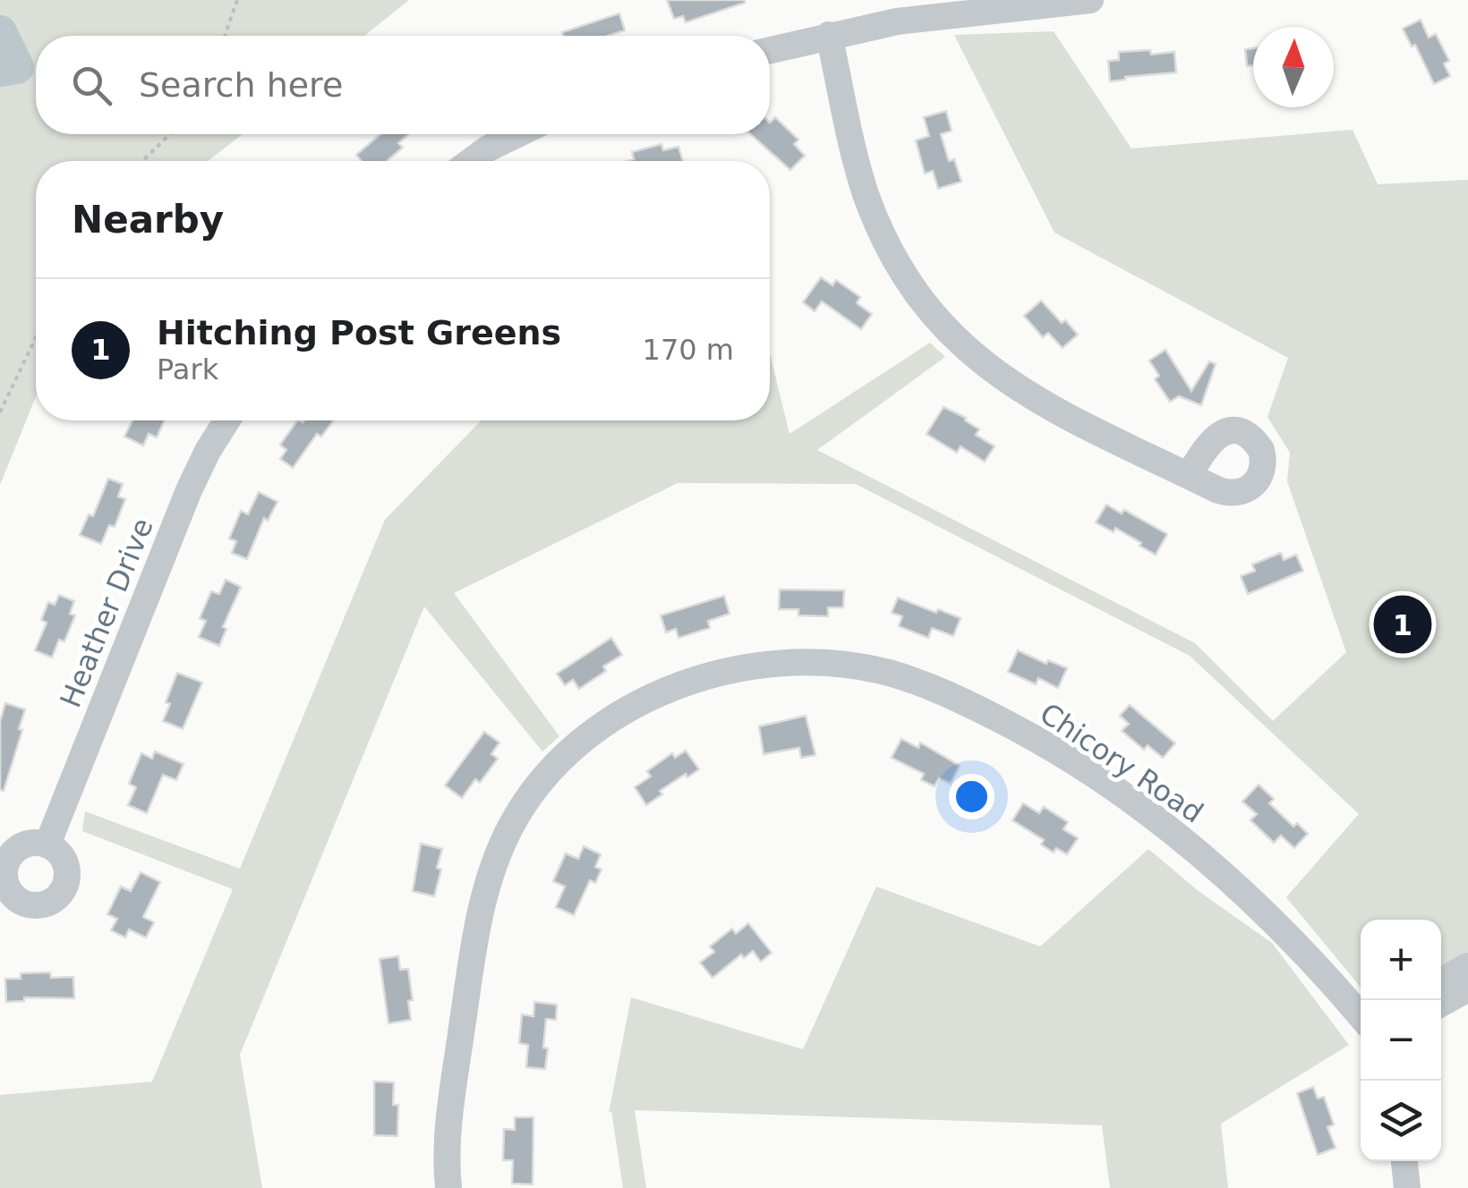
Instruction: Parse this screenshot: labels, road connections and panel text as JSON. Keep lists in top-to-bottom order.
{
  "streets": {
    "street": ["Heather Drive", "Chicory Road"]
  },
  "north": "top",
  "page": {
    "search": "Search here",
    "heading": "Nearby",
    "list": [
      {
        "mark": "1",
        "name": "Hitching Post Greens",
        "note": "Park",
        "value": "170 m"
      }
    ],
    "pins": "1",
    "map_buttons": ["+", "−"]
  }
}
